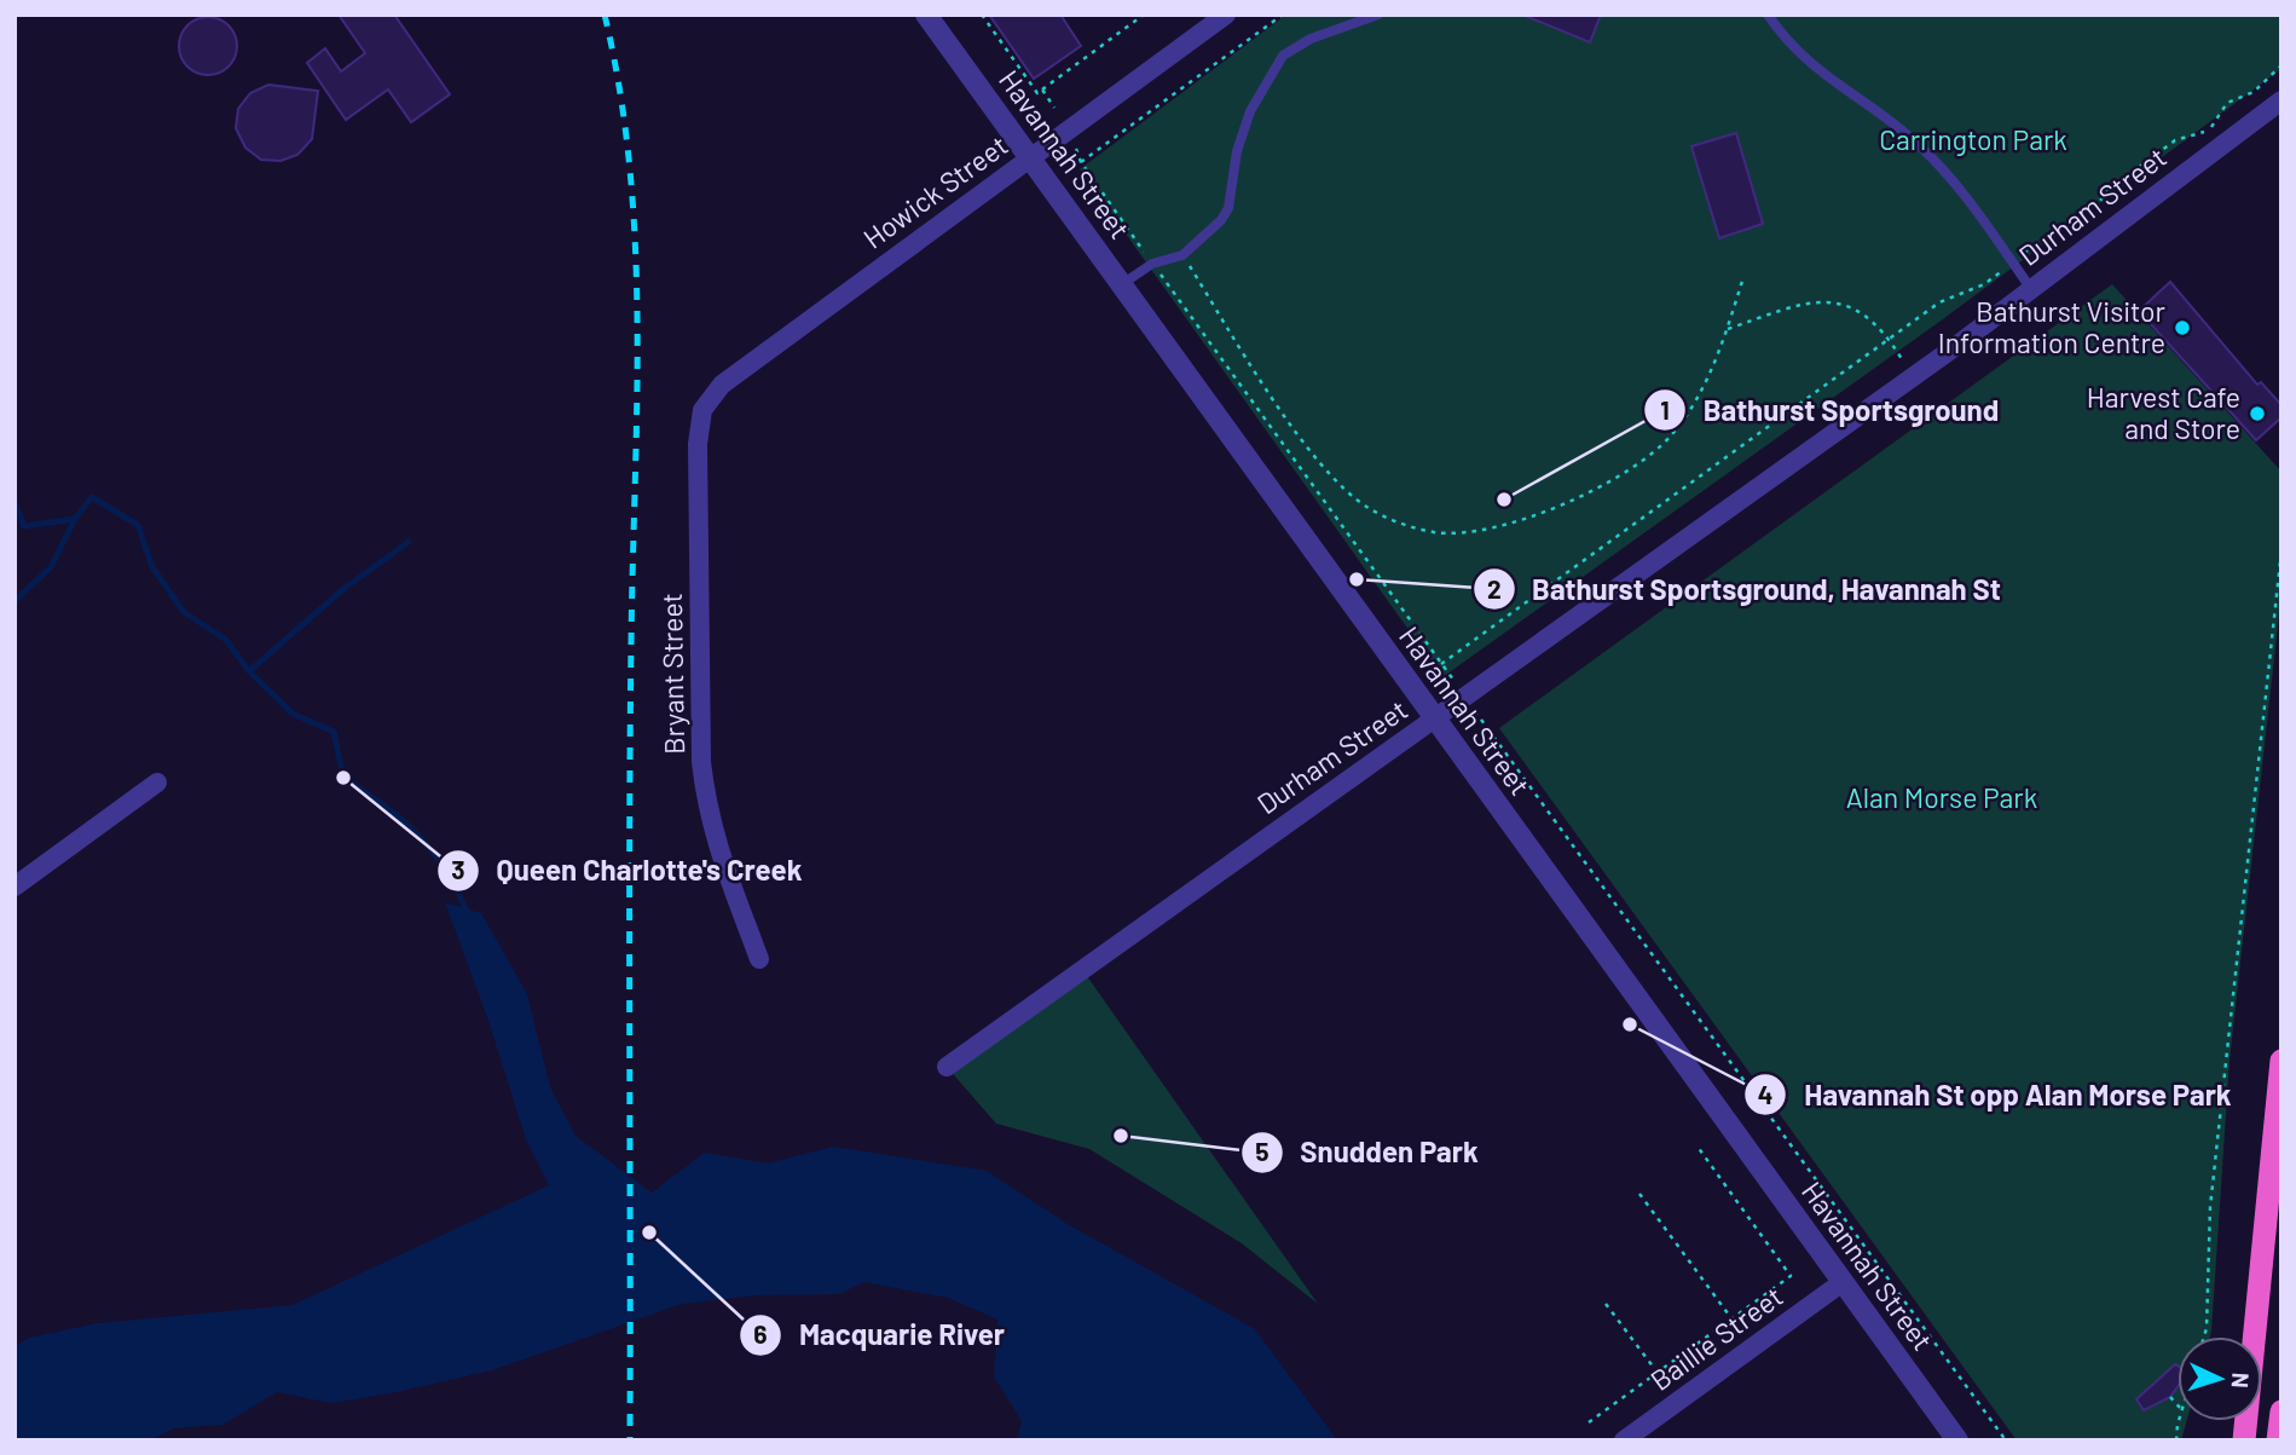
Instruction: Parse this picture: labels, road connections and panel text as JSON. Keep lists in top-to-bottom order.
{
  "streets": {
    "street": [
      "Havannah Street",
      "Howick Street",
      "Durham Street",
      "Bryant Street",
      "Baillie Street"
    ]
  },
  "crossings": [
    ["Havannah Street", "Howick Street"],
    ["Havannah Street", "Durham Street"],
    ["Havannah Street", "Baillie Street"],
    ["Howick Street", "Bryant Street"]
  ],
  "parks": ["Carrington Park", "Alan Morse Park"],
  "places": [
    "Bathurst Visitor Information Centre",
    "Harvest Cafe and Store",
    "Bathurst Sportsground",
    "Bathurst Sportsground, Havannah St",
    "Queen Charlotte's Creek",
    "Havannah St opp Alan Morse Park",
    "Snudden Park",
    "Macquarie River"
  ],
  "north": "right"
}
